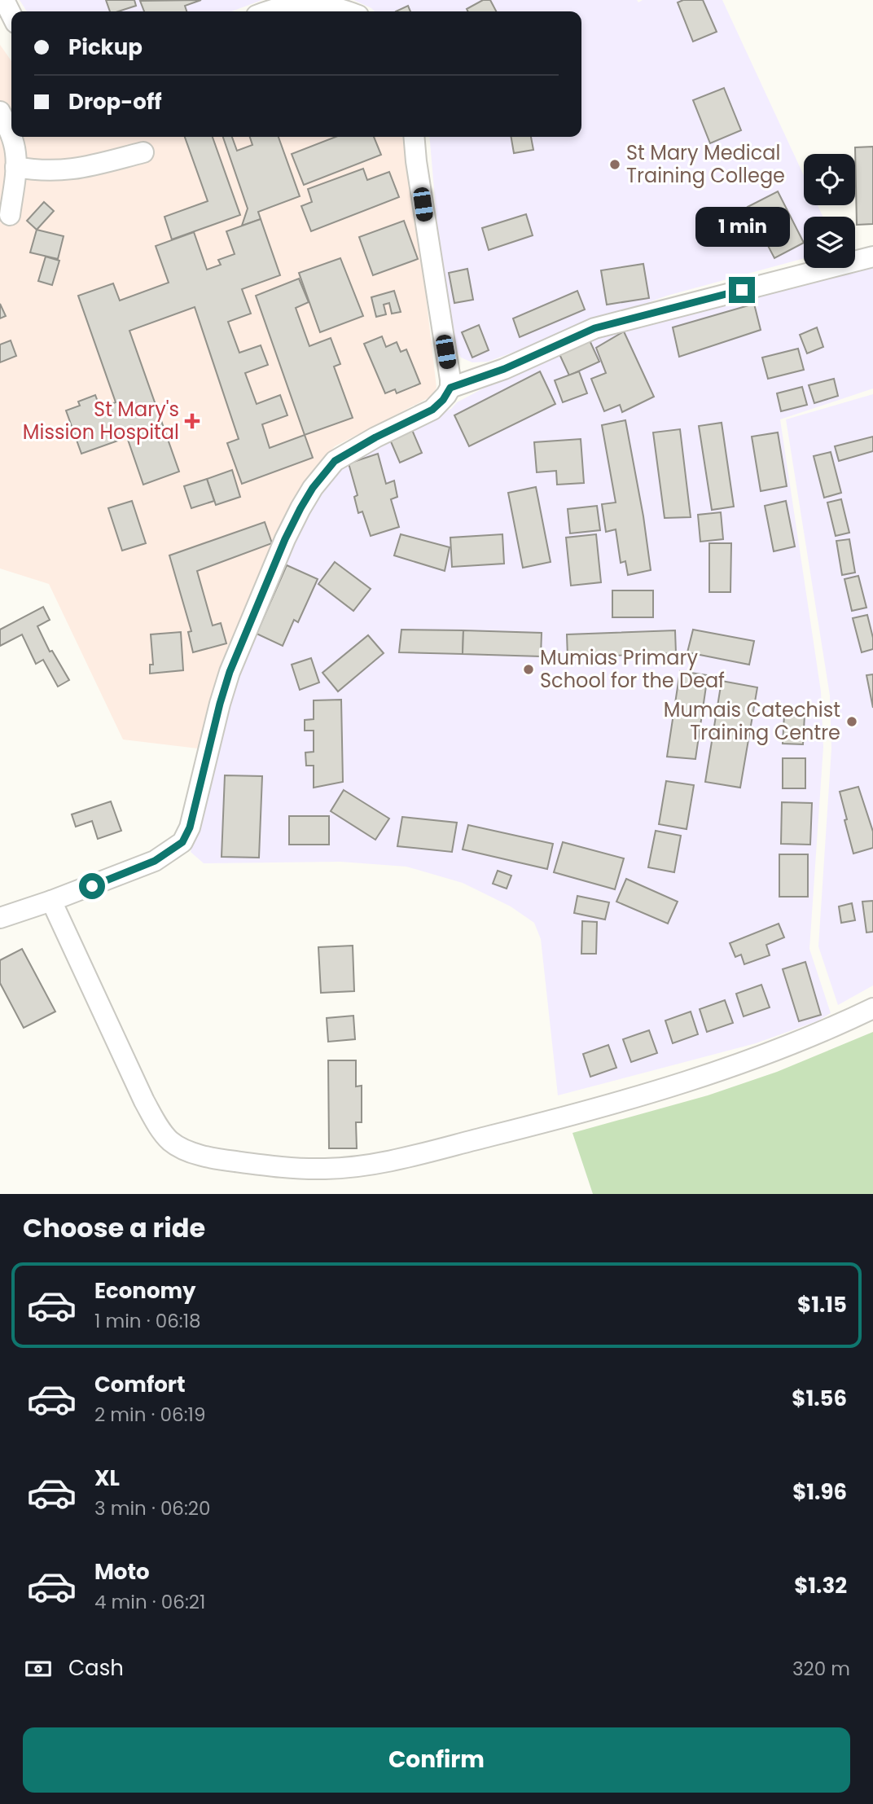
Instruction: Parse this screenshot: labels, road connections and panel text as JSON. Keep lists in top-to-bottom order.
{
  "places": {
    "other": ["St Mary Medical Training College", "Mumias Primary School for the Deaf", "Mumais Catechist Training Centre"],
    "health": ["St Mary's Mission Hospital"]
  },
  "page": {
    "banner": ["Pickup", "Drop-off"],
    "bubble": "1 min",
    "heading": "Choose a ride",
    "list": [
      {
        "name": "Economy",
        "note": "1 min · 06:18",
        "value": "$1.15"
      },
      {
        "name": "Comfort",
        "note": "2 min · 06:19",
        "value": "$1.56"
      },
      {
        "name": "XL",
        "note": "3 min · 06:20",
        "value": "$1.96"
      },
      {
        "name": "Moto",
        "note": "4 min · 06:21",
        "value": "$1.32"
      }
    ],
    "pay": ["Cash", "320 m"],
    "buttons": "Confirm"
  }
}
